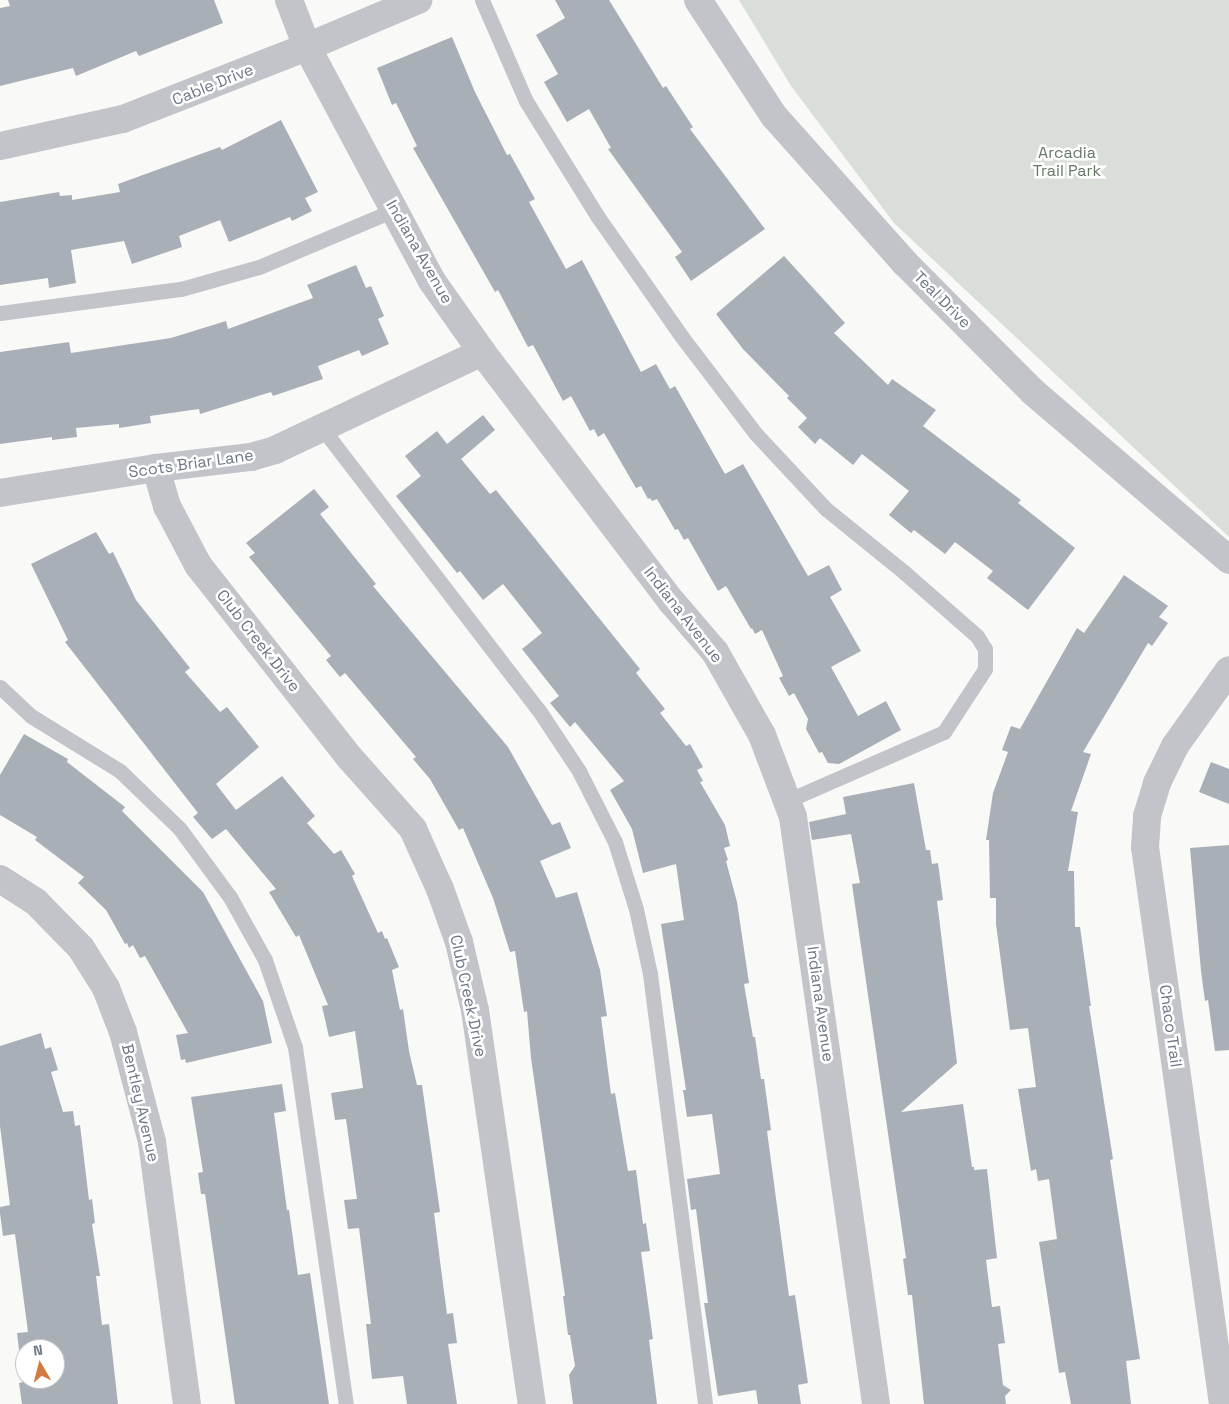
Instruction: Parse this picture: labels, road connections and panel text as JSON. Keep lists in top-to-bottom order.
{
  "streets": {
    "street": [
      "Cable Drive",
      "Indiana Avenue",
      "Teal Drive",
      "Scots Briar Lane",
      "Club Creek Drive",
      "Chaco Trail",
      "Bentley Avenue"
    ]
  },
  "crossings": [
    ["Cable Drive", "Indiana Avenue"],
    ["Indiana Avenue", "Scots Briar Lane"],
    ["Scots Briar Lane", "Club Creek Drive"]
  ],
  "parks": ["Arcadia Trail Park"],
  "north": "top"
}
